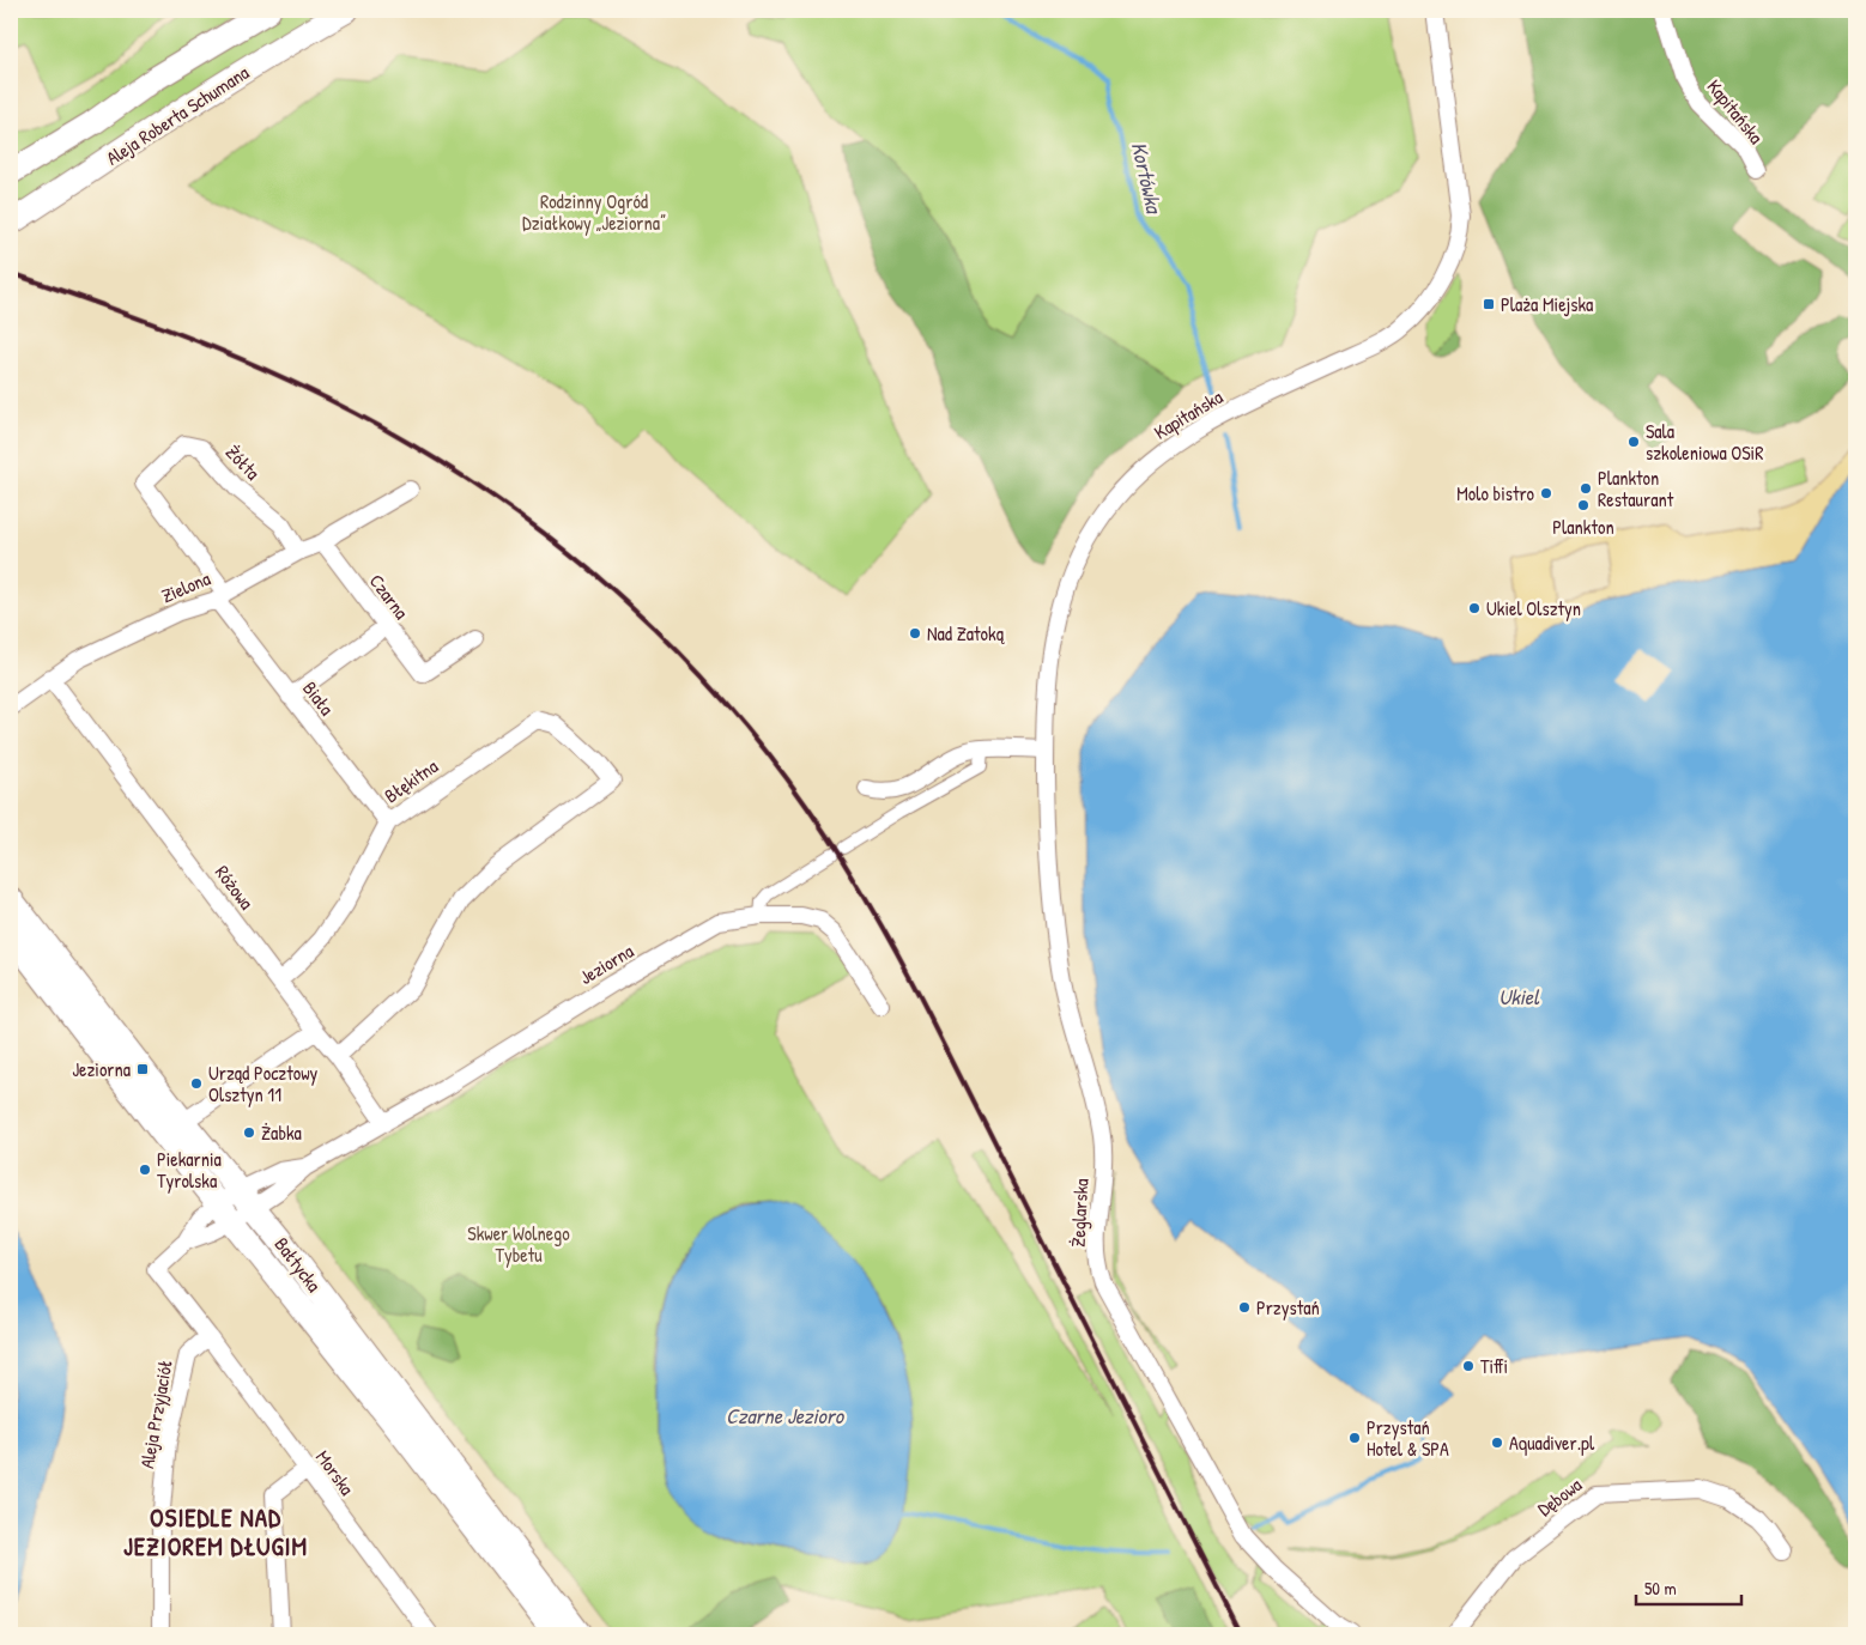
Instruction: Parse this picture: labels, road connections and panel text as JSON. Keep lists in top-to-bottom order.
{
  "streets": {
    "main road": ["Aleja Roberta Schumana", "Bałtycka"],
    "street": [
      "Kapitańska",
      "Żółta",
      "Zielona",
      "Czarna",
      "Biała",
      "Błękitna",
      "Różowa",
      "Jeziorna",
      "Żeglarska",
      "Aleja Przyjaciół",
      "Morska",
      "Dębowa"
    ]
  },
  "crossings": [
    ["Kapitańska", "Żeglarska"],
    ["Żółta", "Zielona"],
    ["Żółta", "Biała"],
    ["Zielona", "Czarna"],
    ["Zielona", "Biała"],
    ["Zielona", "Różowa"],
    ["Biała", "Błękitna"],
    ["Błękitna", "Różowa"],
    ["Różowa", "Jeziorna"],
    ["Jeziorna", "Bałtycka"],
    ["Aleja Przyjaciół", "Morska"]
  ],
  "districts": ["OSIEDLE NAD JEZIOREM DŁUGIM"],
  "water": ["Kortówka", "Ukiel", "Czarne Jezioro"],
  "parks": ["Rodzinny Ogród Działkowy „Jeziorna”", "Skwer Wolnego Tybetu"],
  "places": {
    "transit": ["Plaża Miejska", "Jeziorna"],
    "other": [
      "Sala szkoleniowa OSiR",
      "Plankton Restaurant",
      "Molo bistro",
      "Plankton",
      "Ukiel Olsztyn",
      "Nad Zatoką",
      "Urząd Pocztowy Olsztyn 11",
      "Żabka",
      "Piekarnia Tyrolska",
      "Przystań",
      "Tiffi",
      "Przystań Hotel & SPA",
      "Aquadiver.pl"
    ]
  },
  "scale_bar": "50 m"
}
